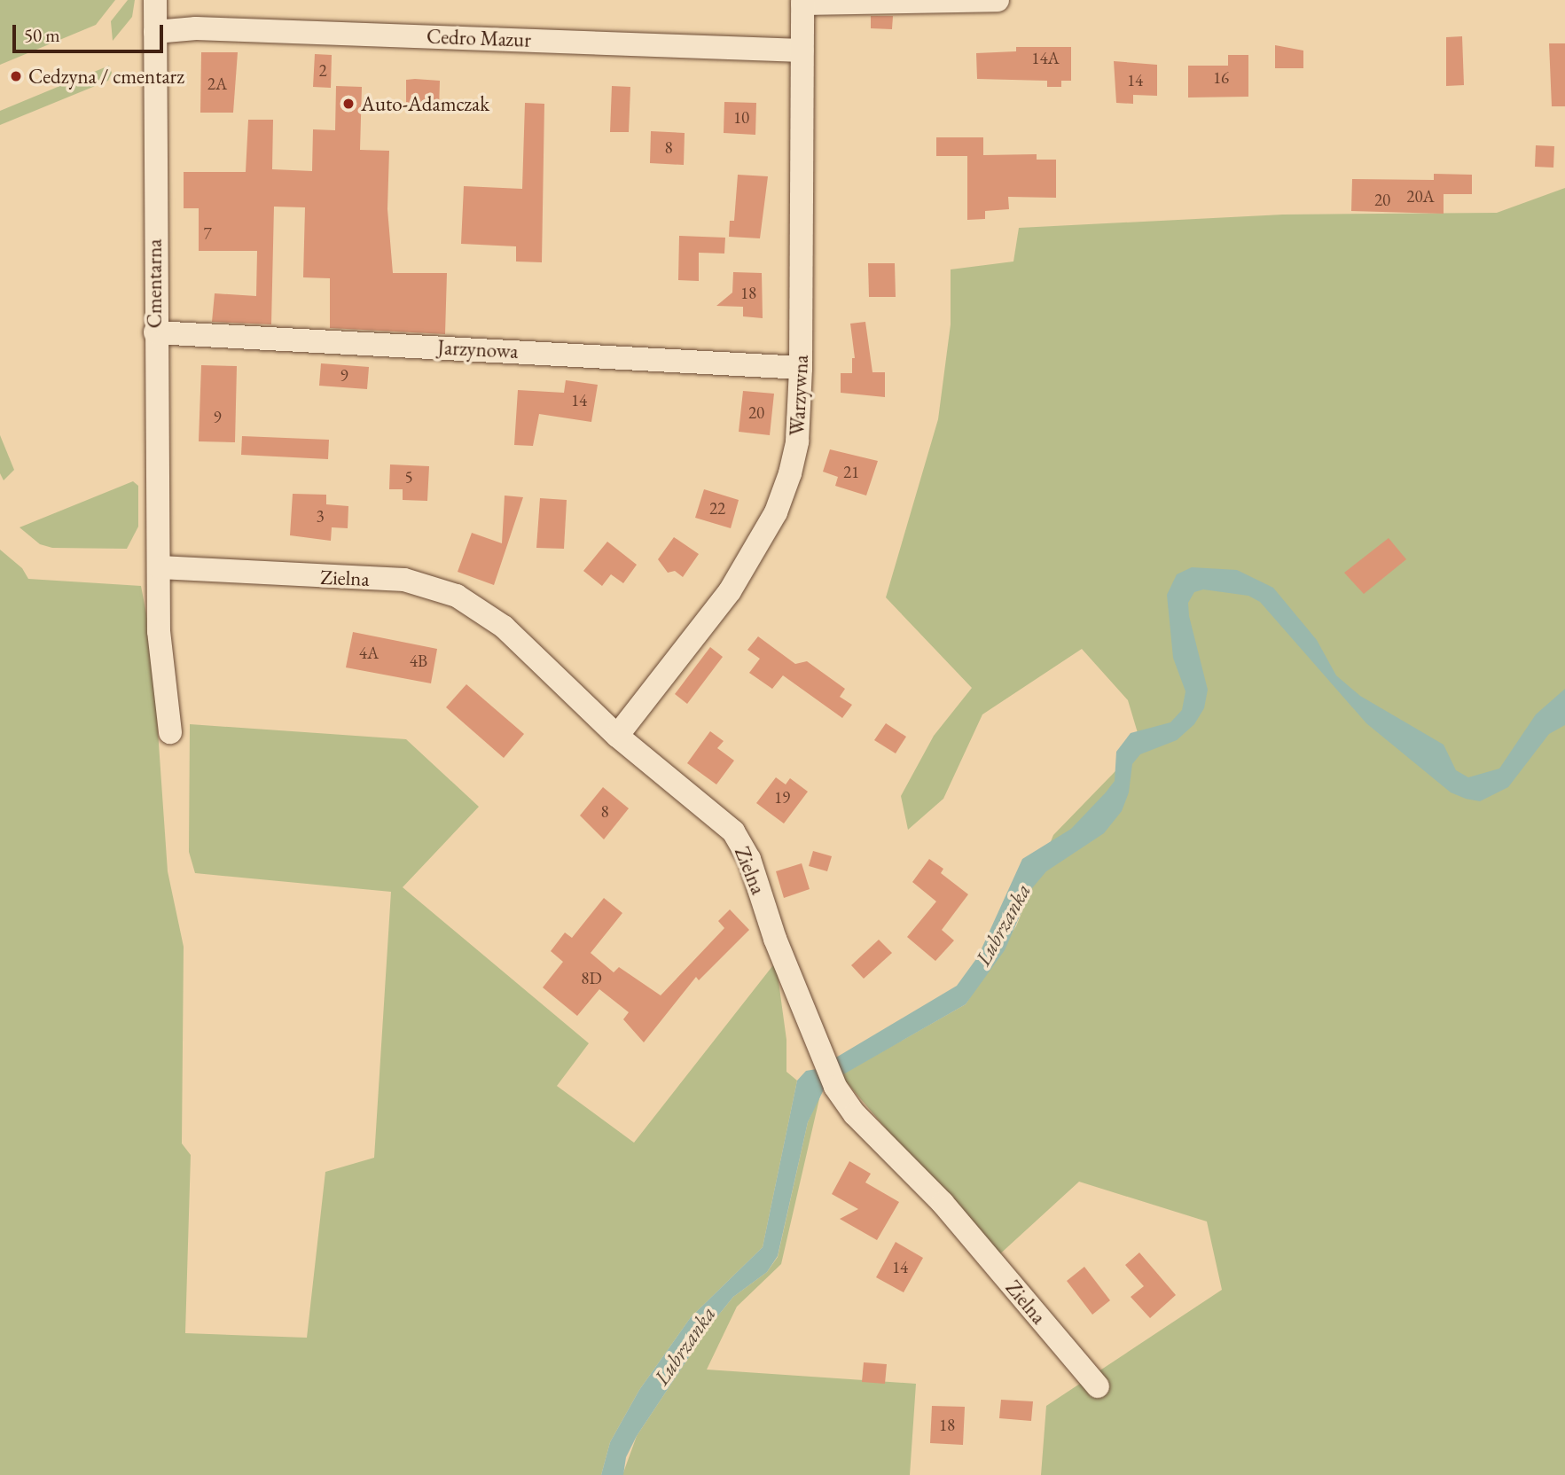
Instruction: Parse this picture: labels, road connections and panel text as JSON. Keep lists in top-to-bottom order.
{
  "streets": {
    "street": [
      "Cedro Mazur",
      "Cmentarna",
      "Jarzynowa",
      "Warzywna",
      "Zielna"
    ]
  },
  "crossings": [
    ["Cedro Mazur", "Cmentarna"],
    ["Cedro Mazur", "Warzywna"],
    ["Cmentarna", "Jarzynowa"],
    ["Cmentarna", "Zielna"],
    ["Jarzynowa", "Warzywna"],
    ["Warzywna", "Zielna"]
  ],
  "water": ["Lubrzanka"],
  "places": ["Cedzyna / cmentarz", "Auto-Adamczak"],
  "house_numbers": [
    "14A",
    "2",
    "16",
    "14",
    "2A",
    "10",
    "8",
    "20A",
    "20",
    "7",
    "18",
    "9",
    "14",
    "20",
    "9",
    "21",
    "5",
    "22",
    "3",
    "4A",
    "4B",
    "19",
    "8",
    "8D",
    "14",
    "18"
  ],
  "scale_bar": "50 m"
}
